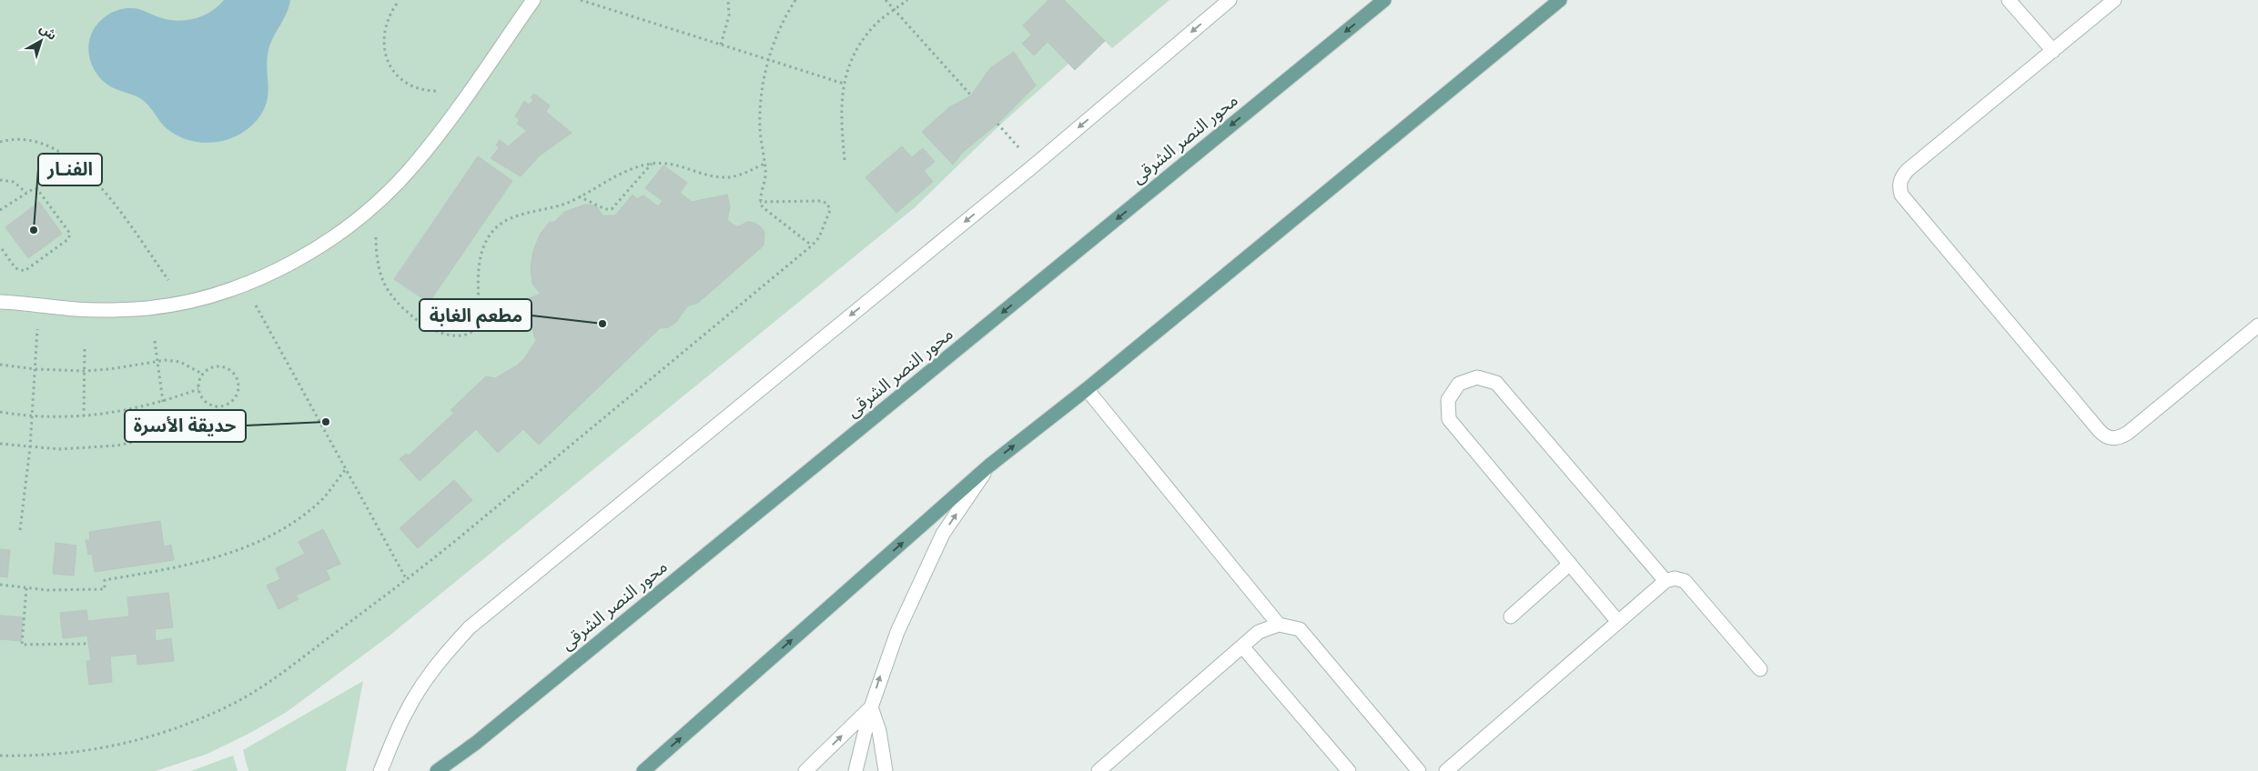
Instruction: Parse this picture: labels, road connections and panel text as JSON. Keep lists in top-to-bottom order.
{
  "streets": {
    "main road": ["محور النصر الشرقى"]
  },
  "places": ["الفنـار", "مطعم الغابة", "حديقة الأسرة"],
  "north": "top right"
}
